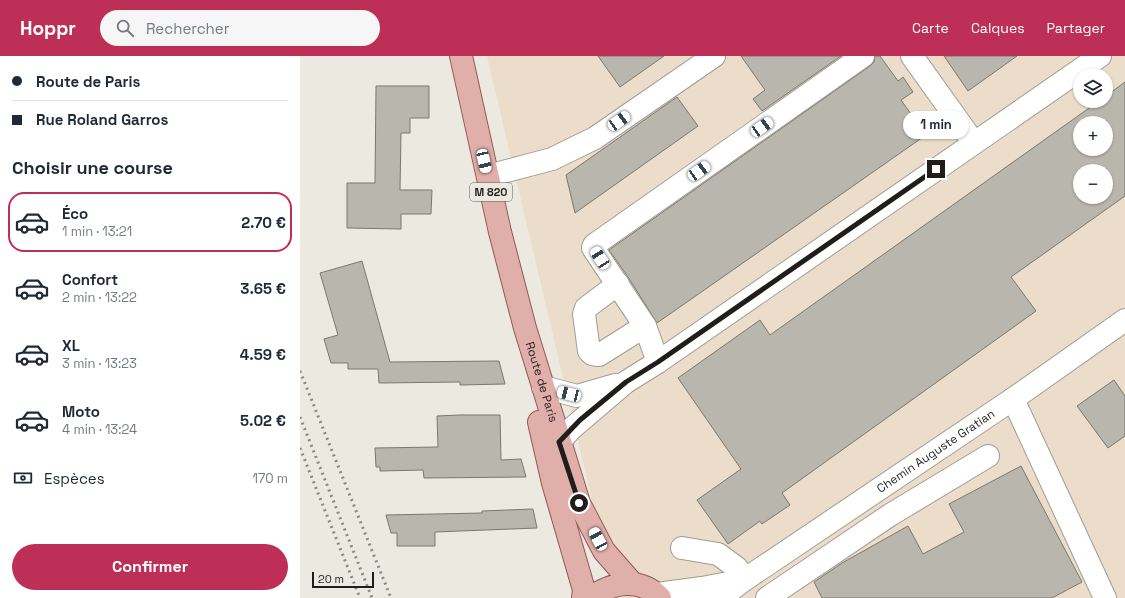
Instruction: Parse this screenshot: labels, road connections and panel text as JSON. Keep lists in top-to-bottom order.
{
  "streets": {
    "main road": ["M 820", "Route de Paris"],
    "street": ["Chemin Auguste Gratian"]
  },
  "crossings": [
    ["Route de Paris", "Chemin Auguste Gratian"]
  ],
  "scale_bar": "20 m",
  "page": {
    "header": "Hoppr",
    "search": "Rechercher",
    "nav": ["Carte", "Calques", "Partager"],
    "banner": ["Route de Paris", "Rue Roland Garros"],
    "map_buttons": ["+", "−"],
    "bubble": "1 min",
    "heading": "Choisir une course",
    "list": [
      {
        "name": "Éco",
        "note": "1 min · 13:21",
        "value": "2.70 €"
      },
      {
        "name": "Confort",
        "note": "2 min · 13:22",
        "value": "3.65 €"
      },
      {
        "name": "XL",
        "note": "3 min · 13:23",
        "value": "4.59 €"
      },
      {
        "name": "Moto",
        "note": "4 min · 13:24",
        "value": "5.02 €"
      }
    ],
    "pay": ["Espèces", "170 m"],
    "buttons": "Confirmer",
    "scale": "20 m"
  }
}
